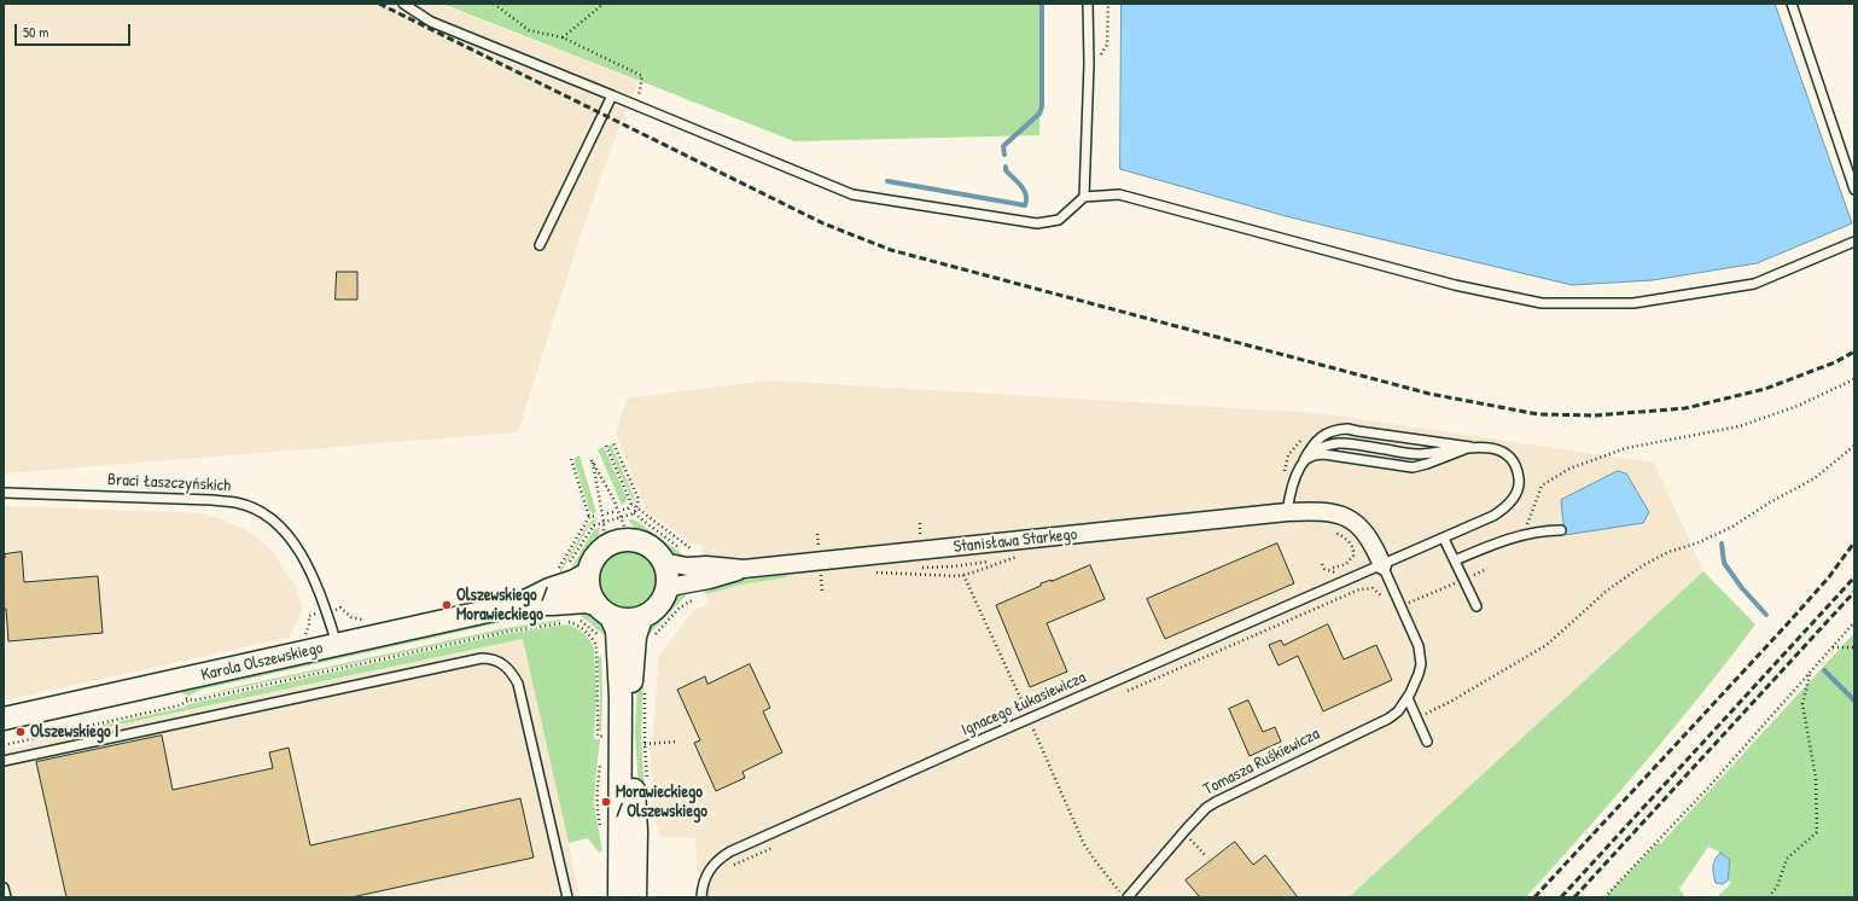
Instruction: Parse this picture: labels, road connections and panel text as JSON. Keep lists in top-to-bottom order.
{
  "streets": {
    "street": ["Stanisława Starkego", "Karola Olszewskiego"],
    "lane": ["Braci Łaszczyńskich", "Ignacego Łukasiewicza", "Tomasza Ruśkiewicza"]
  },
  "crossings": [
    ["Braci Łaszczyńskich", "Karola Olszewskiego"],
    ["Stanisława Starkego", "Ignacego Łukasiewicza"],
    ["Stanisława Starkego", "Tomasza Ruśkiewicza"],
    ["Ignacego Łukasiewicza", "Tomasza Ruśkiewicza"]
  ],
  "places": ["Olszewskiego / Morawieckiego", "Olszewskiego I", "Morawieckiego / Olszewskiego"],
  "scale_bar": "50 m"
}
